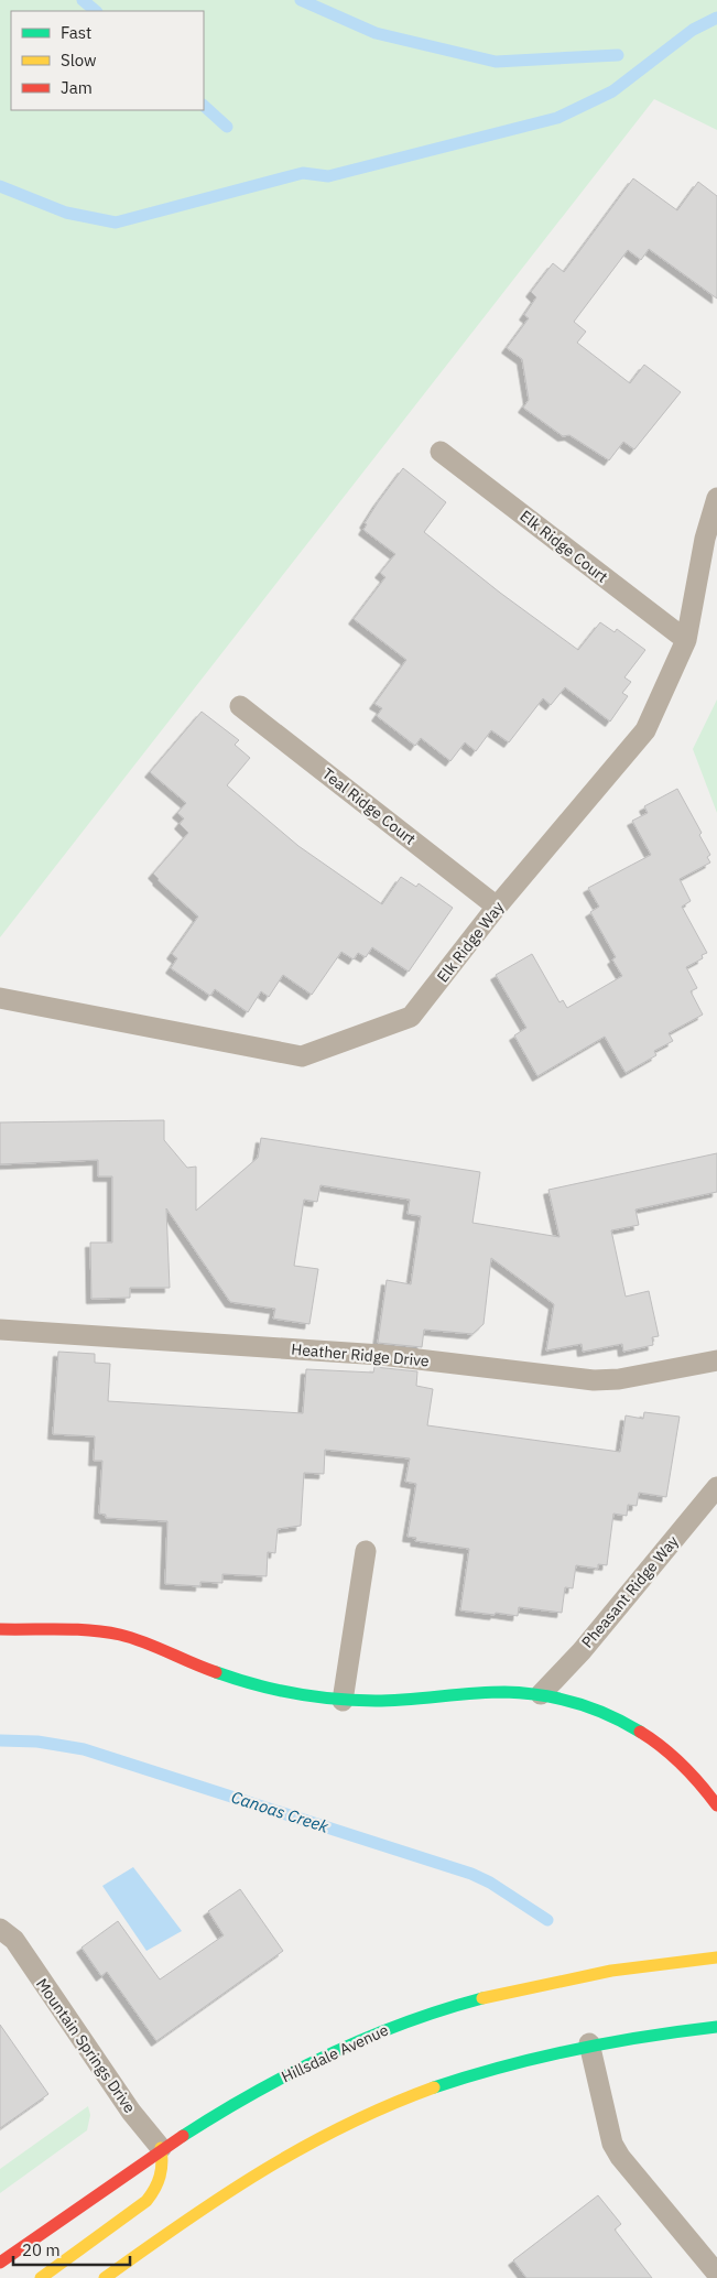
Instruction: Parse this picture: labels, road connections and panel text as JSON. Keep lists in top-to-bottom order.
{
  "streets": {
    "main road": ["Hillsdale Avenue"],
    "lane": [
      "Elk Ridge Court",
      "Teal Ridge Court",
      "Elk Ridge Way",
      "Heather Ridge Drive",
      "Pheasant Ridge Way",
      "Mountain Springs Drive"
    ]
  },
  "crossings": [
    ["Elk Ridge Court", "Elk Ridge Way"],
    ["Teal Ridge Court", "Elk Ridge Way"],
    ["Mountain Springs Drive", "Hillsdale Avenue"]
  ],
  "water": ["Canoas Creek"],
  "legend": ["Fast", "Slow", "Jam"],
  "scale_bar": "20 m"
}
